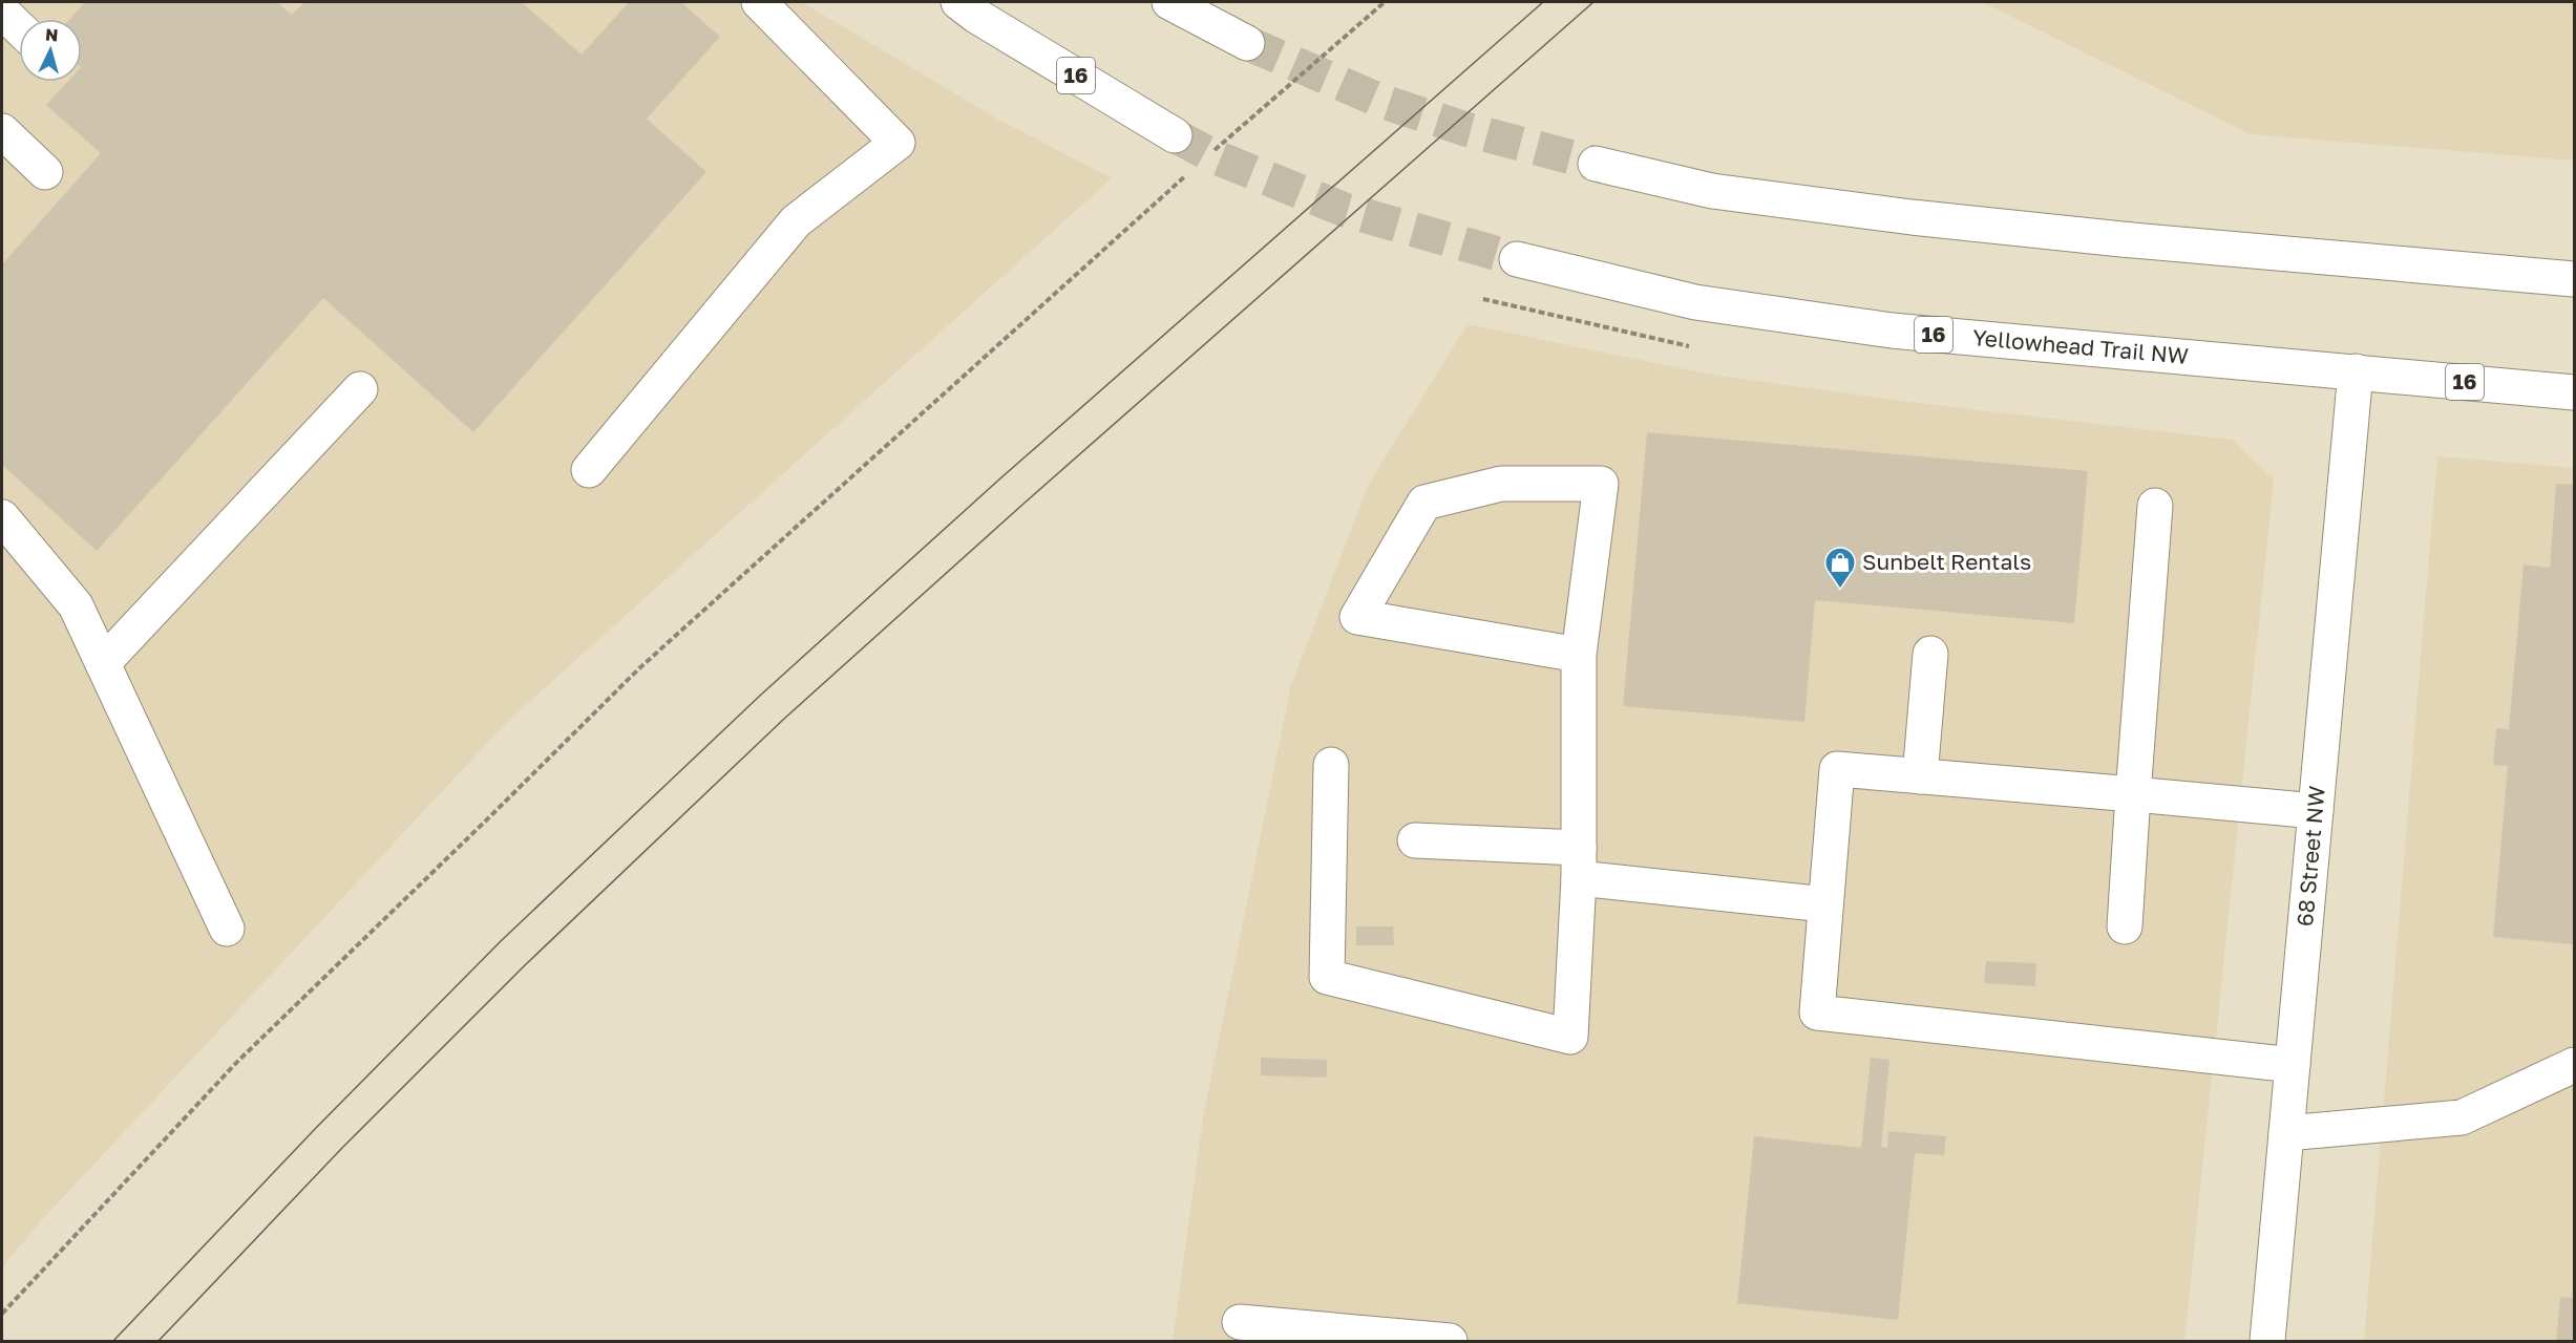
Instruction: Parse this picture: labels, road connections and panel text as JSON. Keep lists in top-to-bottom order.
{
  "streets": {
    "main road": ["16", "Yellowhead Trail NW", "68 Street NW"]
  },
  "crossings": [
    ["Yellowhead Trail NW", "68 Street NW"]
  ],
  "places": {
    "shop": ["Sunbelt Rentals"]
  },
  "north": "top"
}
